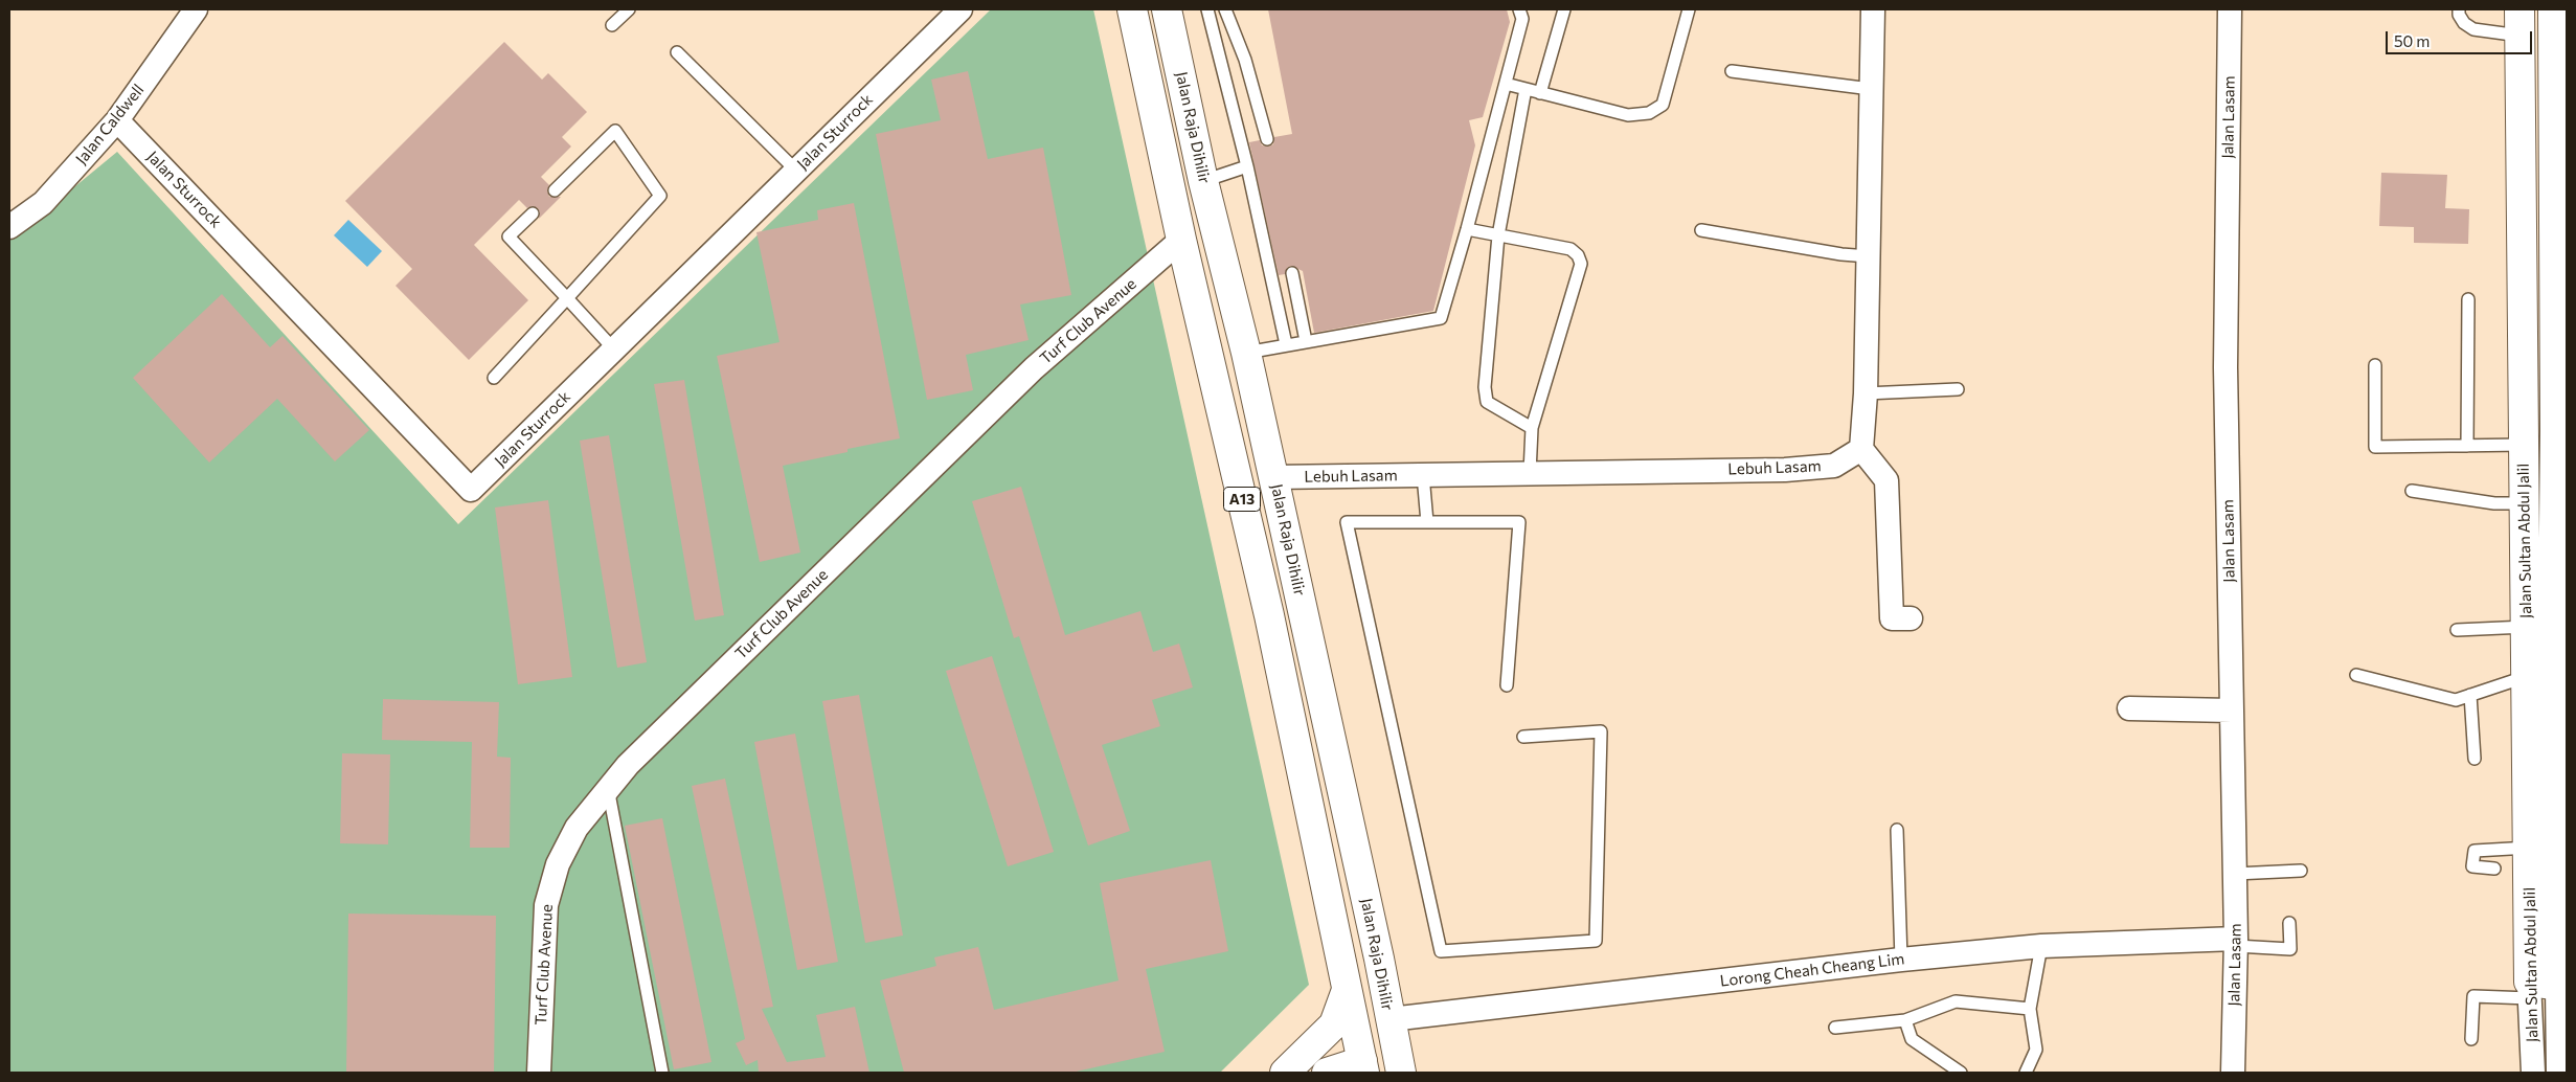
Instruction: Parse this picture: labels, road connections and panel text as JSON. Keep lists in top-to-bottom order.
{
  "streets": {
    "main road": ["Jalan Raja Dihilir", "A13", "Jalan Sultan Abdul Jalil"],
    "street": [
      "Jalan Lasam",
      "Jalan Caldwell",
      "Jalan Sturrock",
      "Turf Club Avenue",
      "Lebuh Lasam",
      "Lorong Cheah Cheang Lim"
    ]
  },
  "crossings": [
    ["Jalan Lasam", "Lorong Cheah Cheang Lim"],
    ["Jalan Caldwell", "Jalan Sturrock"],
    ["Jalan Raja Dihilir", "Lebuh Lasam"],
    ["Jalan Raja Dihilir", "A13"],
    ["Jalan Raja Dihilir", "Lorong Cheah Cheang Lim"],
    ["Turf Club Avenue", "A13"]
  ],
  "scale_bar": "50 m"
}
